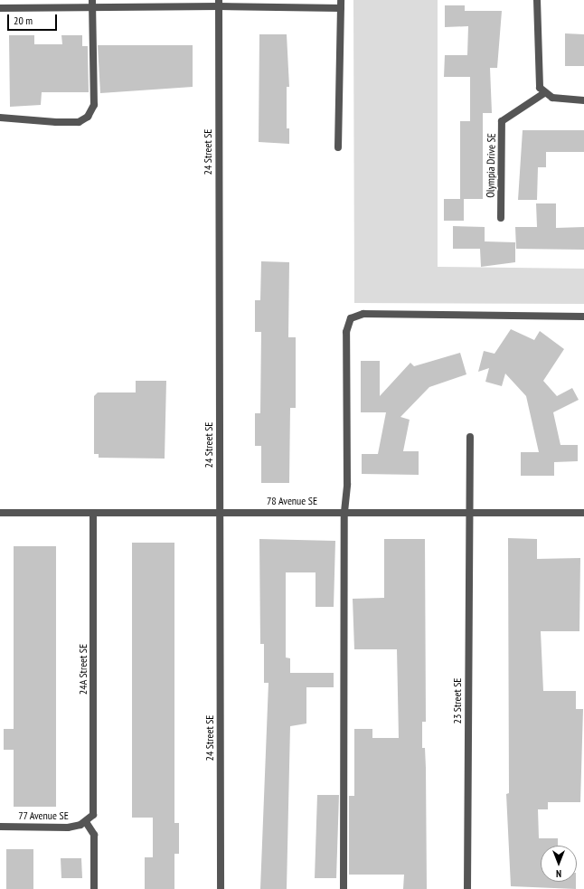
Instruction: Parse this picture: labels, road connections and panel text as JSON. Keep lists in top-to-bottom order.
{
  "streets": {
    "street": [
      "24 Street SE",
      "Olympia Drive SE",
      "78 Avenue SE",
      "24A Street SE",
      "23 Street SE",
      "77 Avenue SE"
    ]
  },
  "crossings": [
    ["24 Street SE", "78 Avenue SE"],
    ["78 Avenue SE", "24A Street SE"],
    ["78 Avenue SE", "23 Street SE"],
    ["24A Street SE", "77 Avenue SE"]
  ],
  "scale_bar": "20 m",
  "north": "bottom"
}
